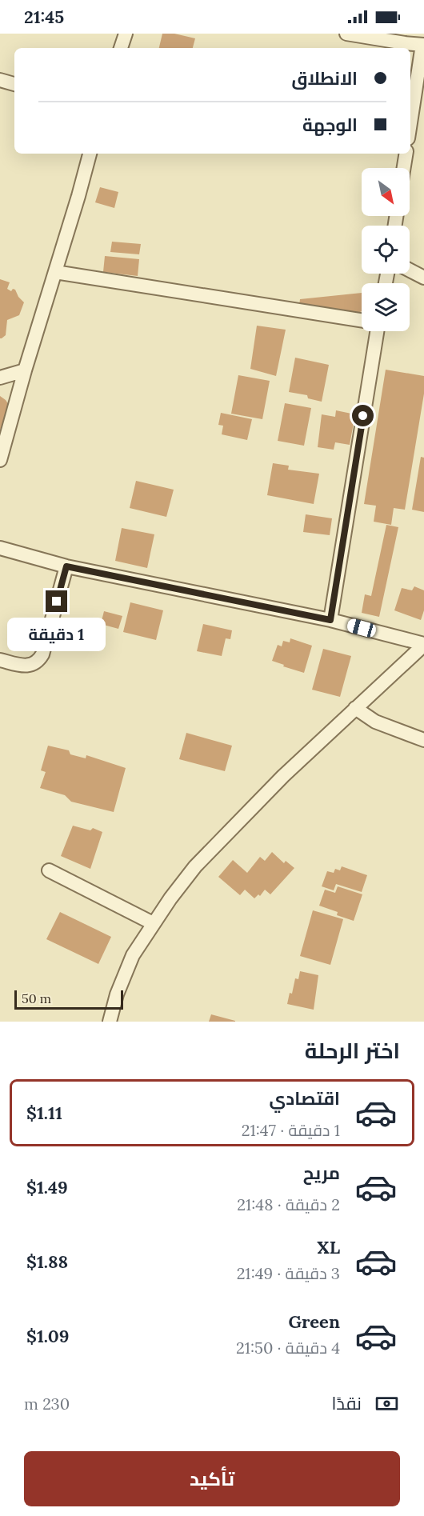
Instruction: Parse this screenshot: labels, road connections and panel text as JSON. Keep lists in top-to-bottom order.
{
  "scale_bar": "50 m",
  "north": "bottom right",
  "page": {
    "status": "21:45",
    "banner": ["الانطلاق", "الوجهة"],
    "bubble": "1 دقيقة",
    "scale": "50 m",
    "heading": "اختر الرحلة",
    "list": [
      {
        "name": "اقتصادي",
        "note": "1 دقيقة · 21:47",
        "value": "$1.11"
      },
      {
        "name": "مريح",
        "note": "2 دقيقة · 21:48",
        "value": "$1.49"
      },
      {
        "name": "XL",
        "note": "3 دقيقة · 21:49",
        "value": "$1.88"
      },
      {
        "name": "Green",
        "note": "4 دقيقة · 21:50",
        "value": "$1.09"
      }
    ],
    "pay": ["نقدًا", "230 m"],
    "buttons": "تأكيد"
  }
}
